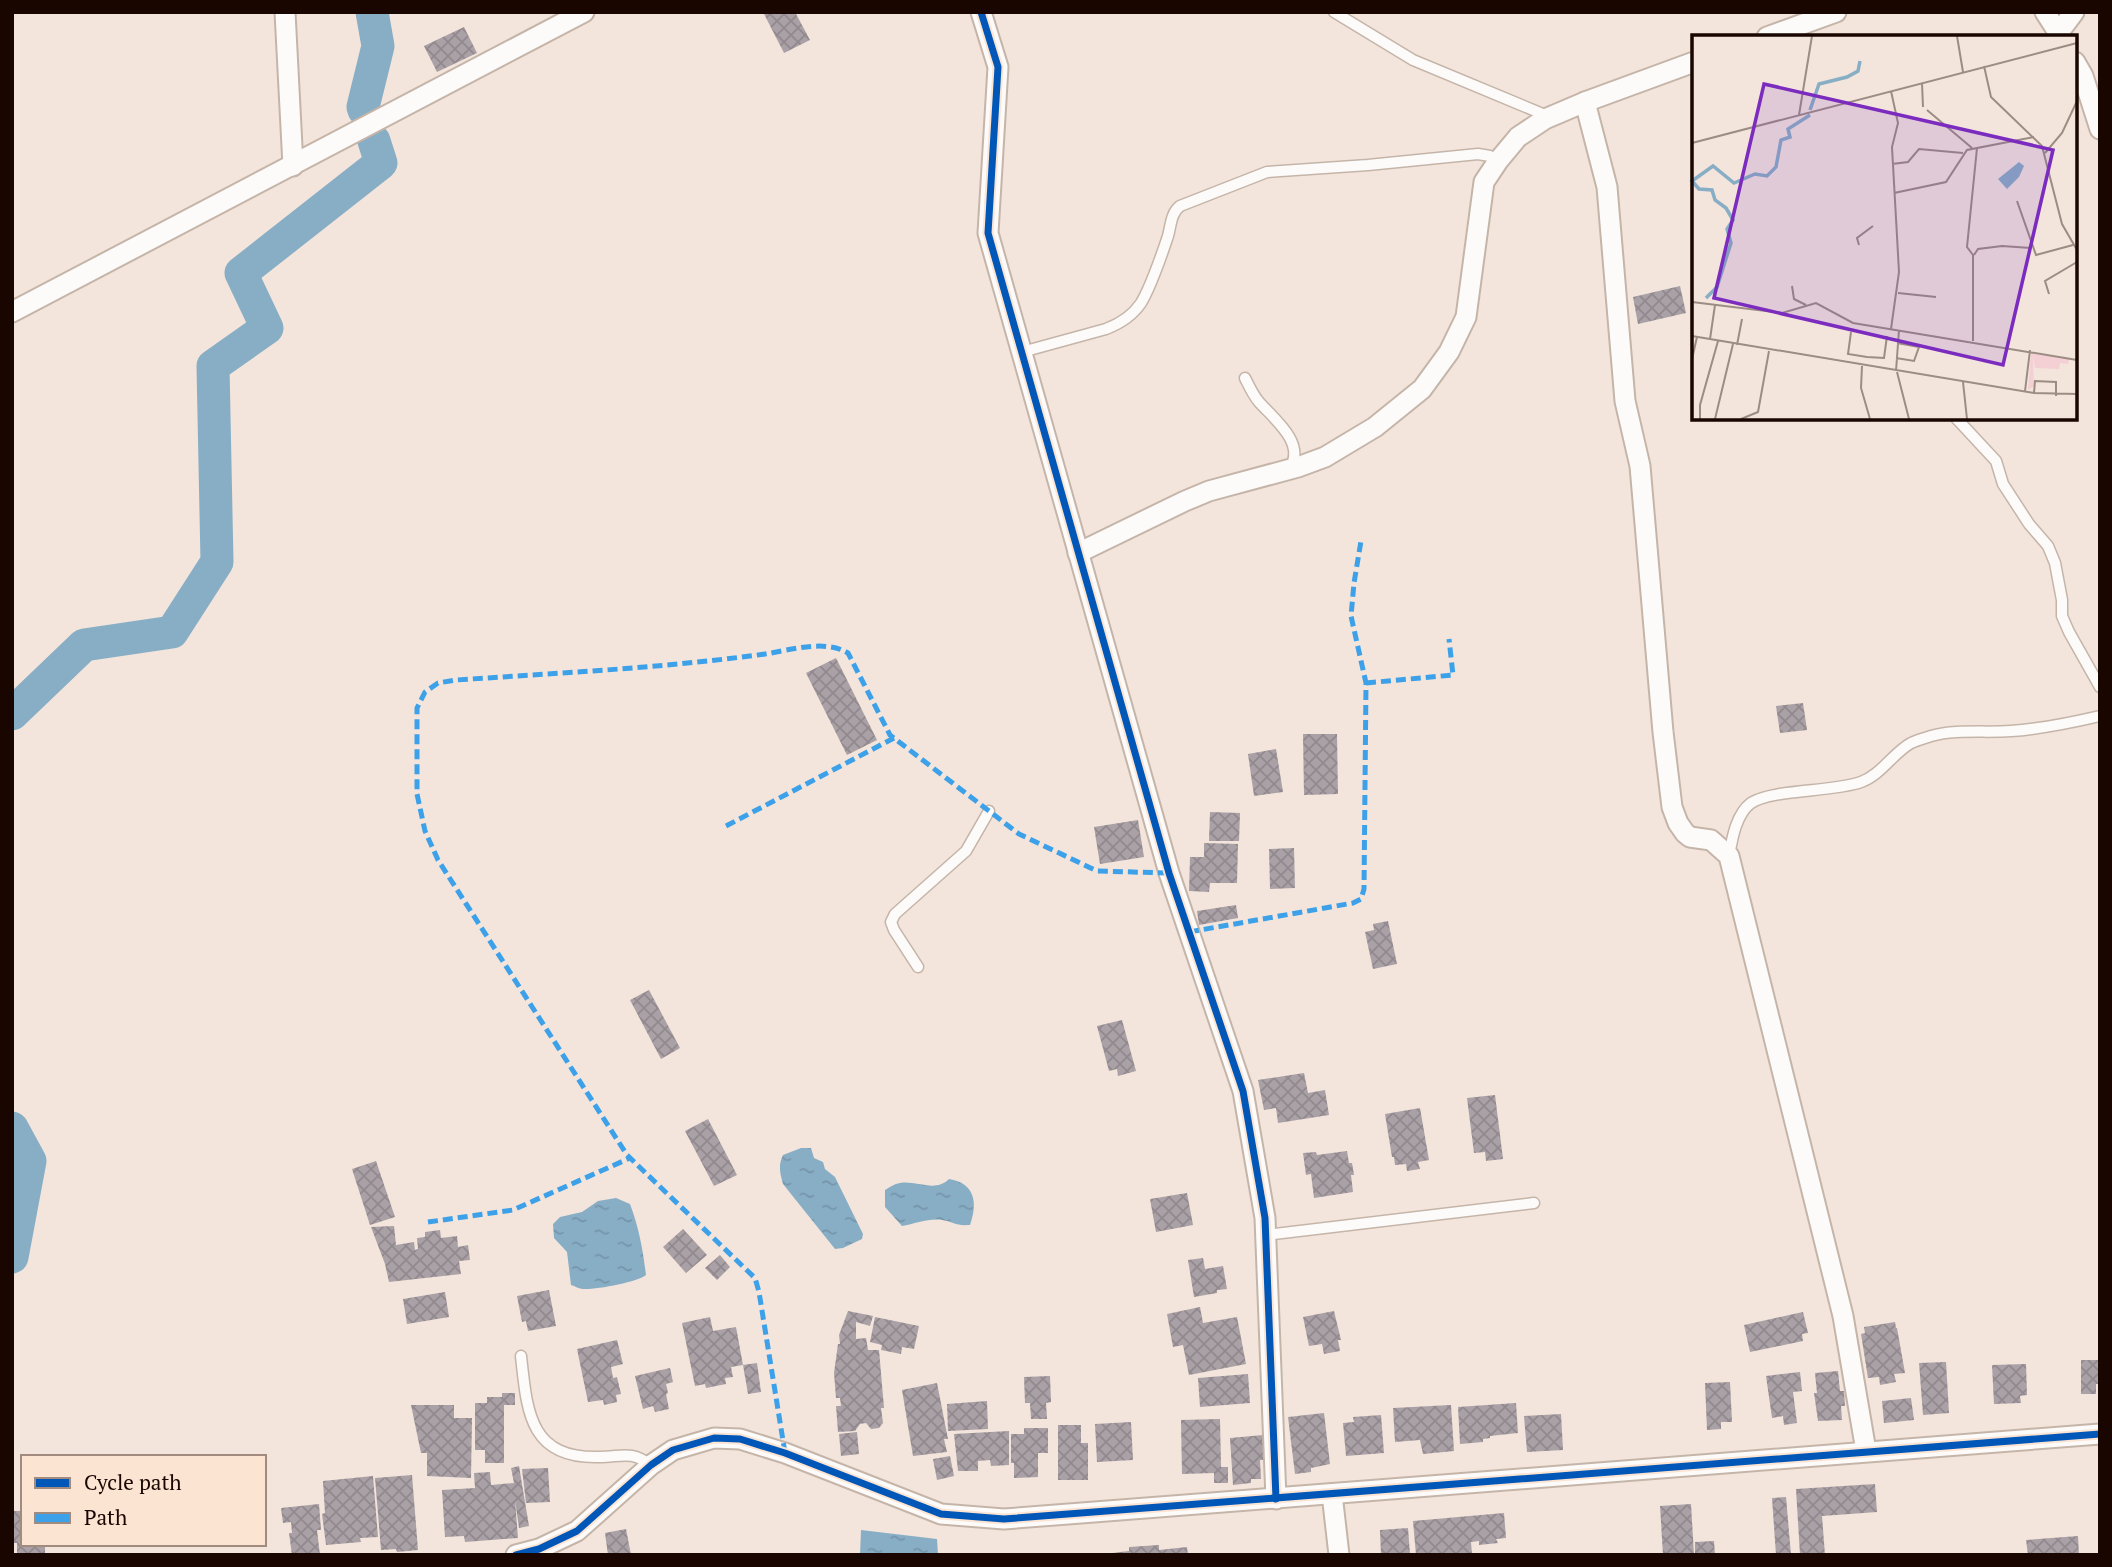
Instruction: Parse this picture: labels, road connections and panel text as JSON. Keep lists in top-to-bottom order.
{
  "legend": ["Cycle path", "Path"]
}
